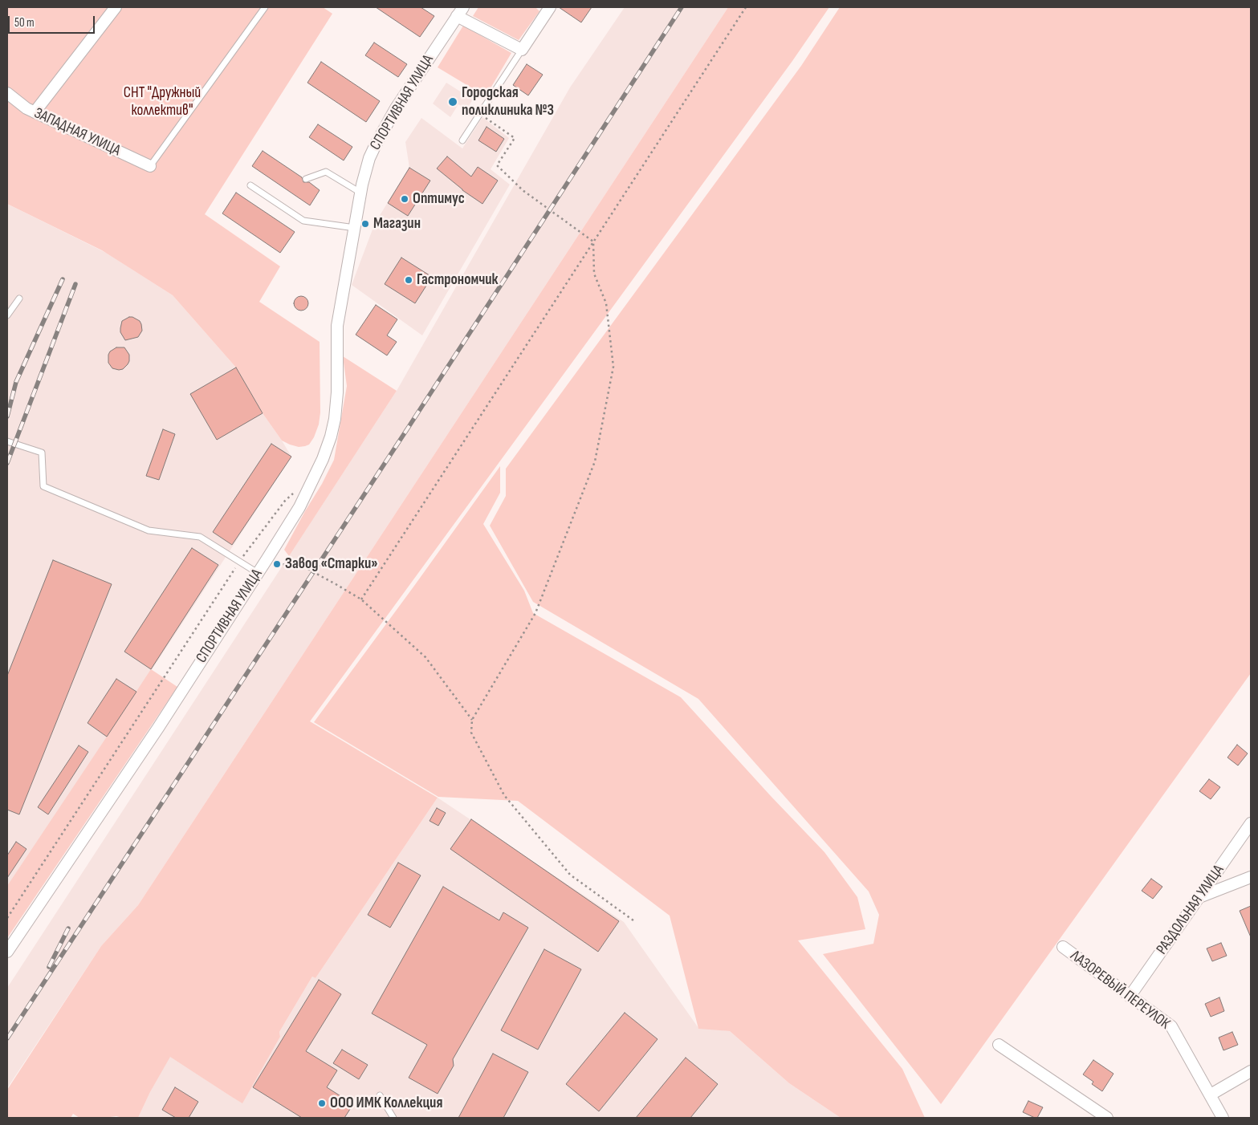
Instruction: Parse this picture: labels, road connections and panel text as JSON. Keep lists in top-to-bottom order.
{
  "streets": {
    "street": [
      "СПОРТИВНАЯ УЛИЦА",
      "ЗАПАДНАЯ УЛИЦА",
      "РАЗДОЛЬНАЯ УЛИЦА",
      "ЛАЗОРЕВЫЙ ПЕРЕУЛОК"
    ]
  },
  "crossings": [
    ["РАЗДОЛЬНАЯ УЛИЦА", "ЛАЗОРЕВЫЙ ПЕРЕУЛОК"]
  ],
  "parks": ["СНТ \"Дружный коллектив\""],
  "places": [
    "Городская поликлиника №3",
    "Оптимус",
    "Магазин",
    "Гастрономчик",
    "Завод «Старки»",
    "ООО ИМК Коллекция"
  ],
  "scale_bar": "50 m"
}
